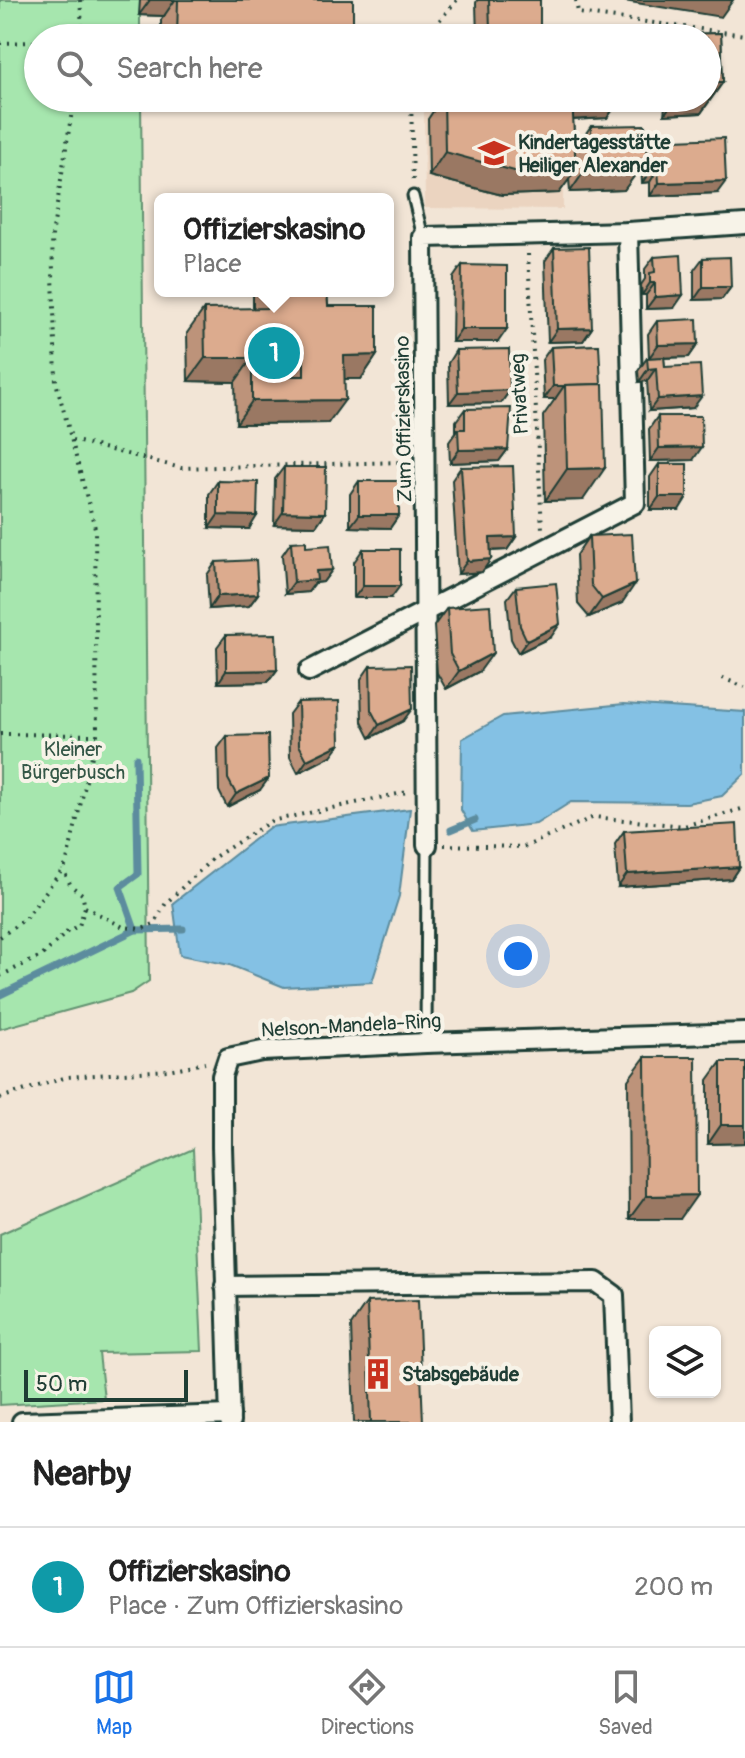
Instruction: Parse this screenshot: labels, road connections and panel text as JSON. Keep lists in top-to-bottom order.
{
  "streets": {
    "street": ["Zum Offizierskasino", "Nelson-Mandela-Ring"],
    "path": ["Privatweg"]
  },
  "crossings": [
    ["Zum Offizierskasino", "Nelson-Mandela-Ring"]
  ],
  "parks": ["Kleiner Bürgerbusch"],
  "places": {
    "school or university": ["Kindertagesstätte Heiliger Alexander"],
    "building": ["Stabsgebäude"]
  },
  "scale_bar": "50 m",
  "page": {
    "search": "Search here",
    "popup": ["Offizierskasino", "Place"],
    "pins": "1",
    "scale": "50 m",
    "heading": "Nearby",
    "list": [
      {
        "mark": "1",
        "name": "Offizierskasino",
        "note": "Place · Zum Offizierskasino",
        "value": "200 m"
      }
    ],
    "nav": ["Map", "Directions", "Saved"]
  }
}
